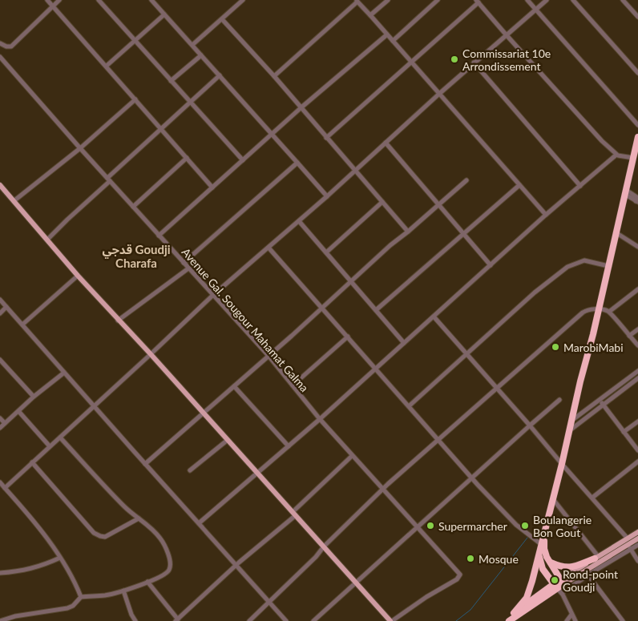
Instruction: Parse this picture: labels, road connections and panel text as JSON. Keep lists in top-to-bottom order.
{
  "streets": {
    "street": ["Avenue Gal. Sougour Mahamat Galma"]
  },
  "districts": ["قدجي Goudji Charafa"],
  "places": [
    "Commissariat 10e Arrondissement",
    "MarobiMabi",
    "Supermarcher",
    "Boulangerie Bon Gout",
    "Mosque",
    "Rond-point Goudji"
  ]
}
